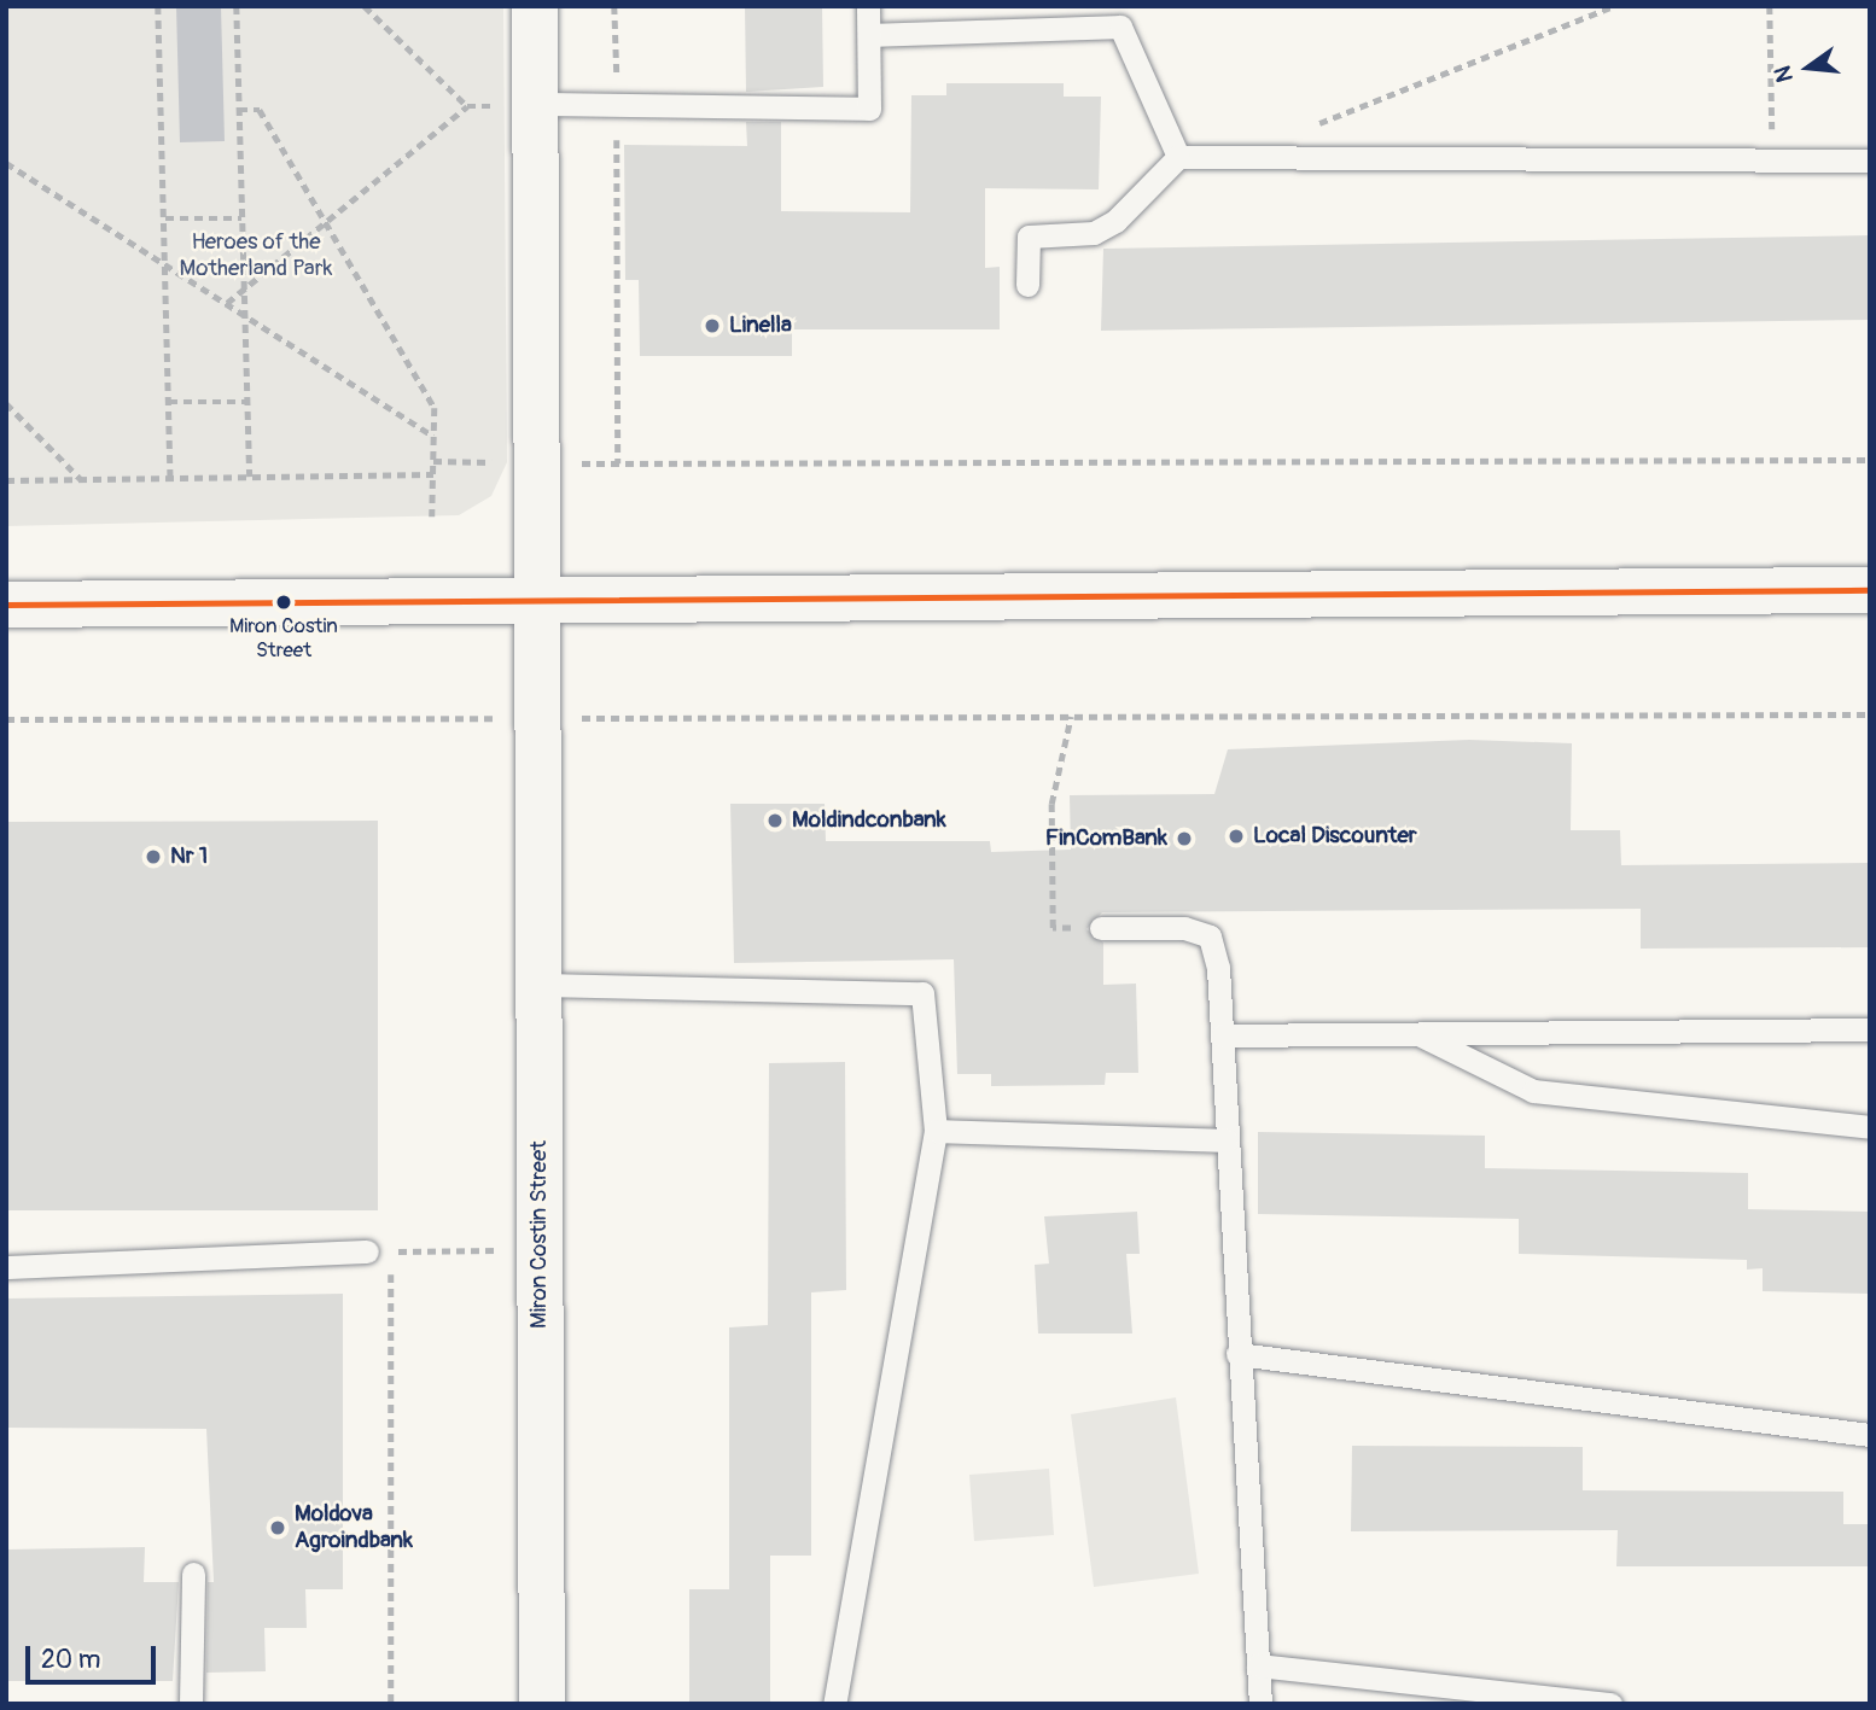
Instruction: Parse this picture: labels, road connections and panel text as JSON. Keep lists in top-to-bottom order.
{
  "streets": {
    "main road": ["Miron Costin Street"]
  },
  "parks": ["Heroes of the Motherland Park"],
  "places": [
    "Linella",
    "Miron Costin Street",
    "Moldindconbank",
    "Local Discounter",
    "FinComBank",
    "Nr 1",
    "Moldova Agroindbank"
  ],
  "scale_bar": "20 m",
  "north": "left"
}
